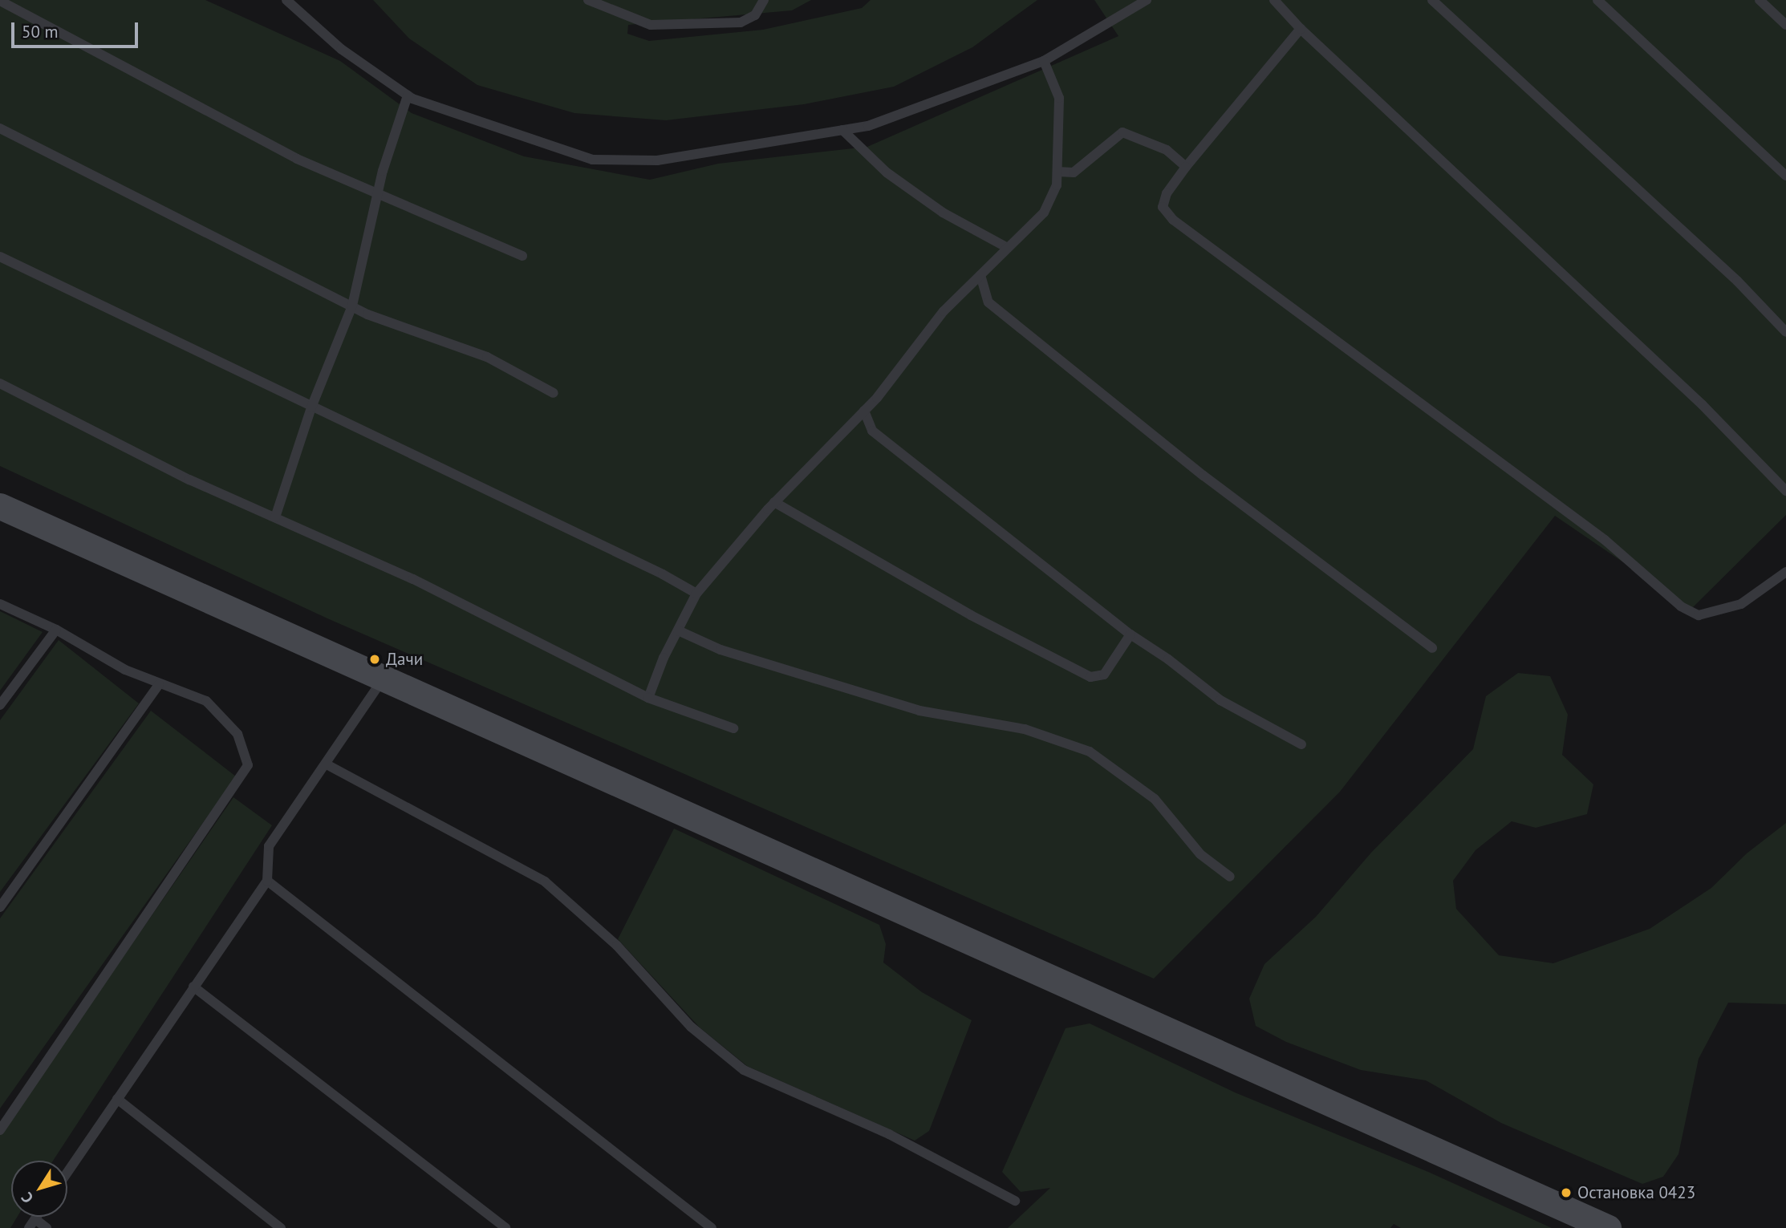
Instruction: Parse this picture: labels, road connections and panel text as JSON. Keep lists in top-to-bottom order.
{
  "places": ["Дачи", "Остановка 0423"],
  "scale_bar": "50 m",
  "north": "bottom left"
}
